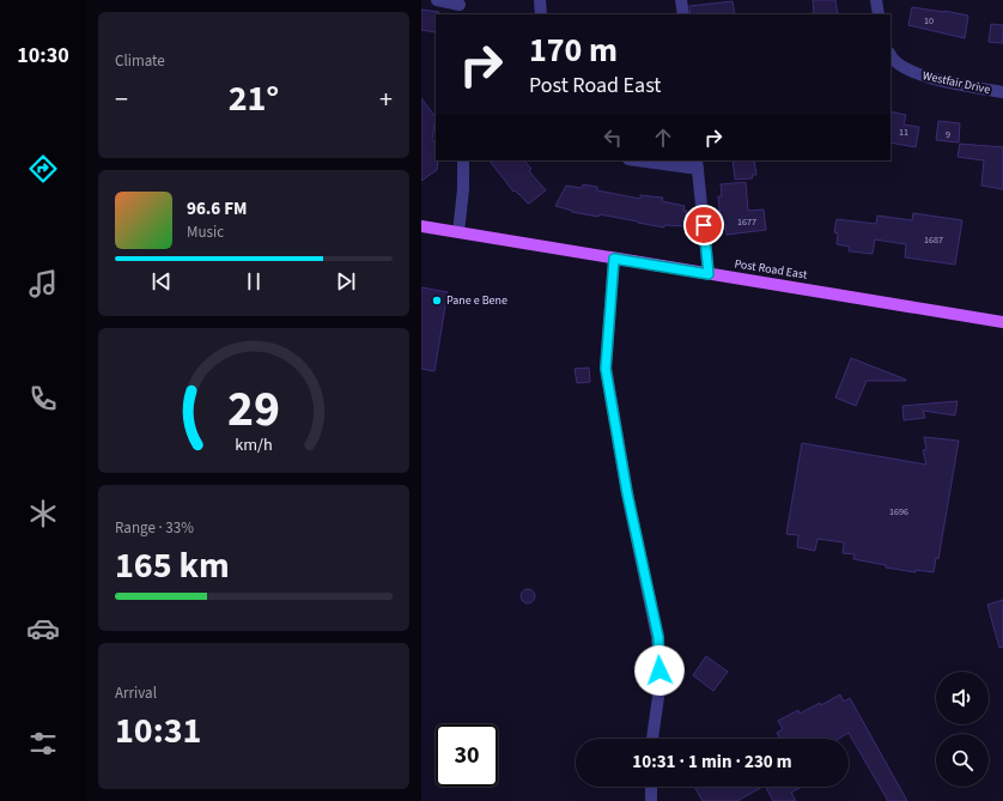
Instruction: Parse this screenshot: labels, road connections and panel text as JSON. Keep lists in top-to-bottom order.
{
  "streets": {
    "main road": ["Post Road East"],
    "street": ["Westfair Drive"]
  },
  "places": ["Pane e Bene"],
  "house_numbers": [
    "10",
    "11",
    "9",
    "1677",
    "1687",
    "1696"
  ],
  "page": {
    "tabs": "10:30",
    "tile": [
      "Climate",
      ["Range · 33%", "165 km"],
      ["Arrival", "10:31"]
    ],
    "turn": ["170 m", "Post Road East"],
    "heat": ["−", "21°", "+"],
    "song": ["96.6 FM", "Music"],
    "limit": "30",
    "trip": "10:31 · 1 min · 230 m",
    "gauge": ["29", "km/h"]
  }
}
